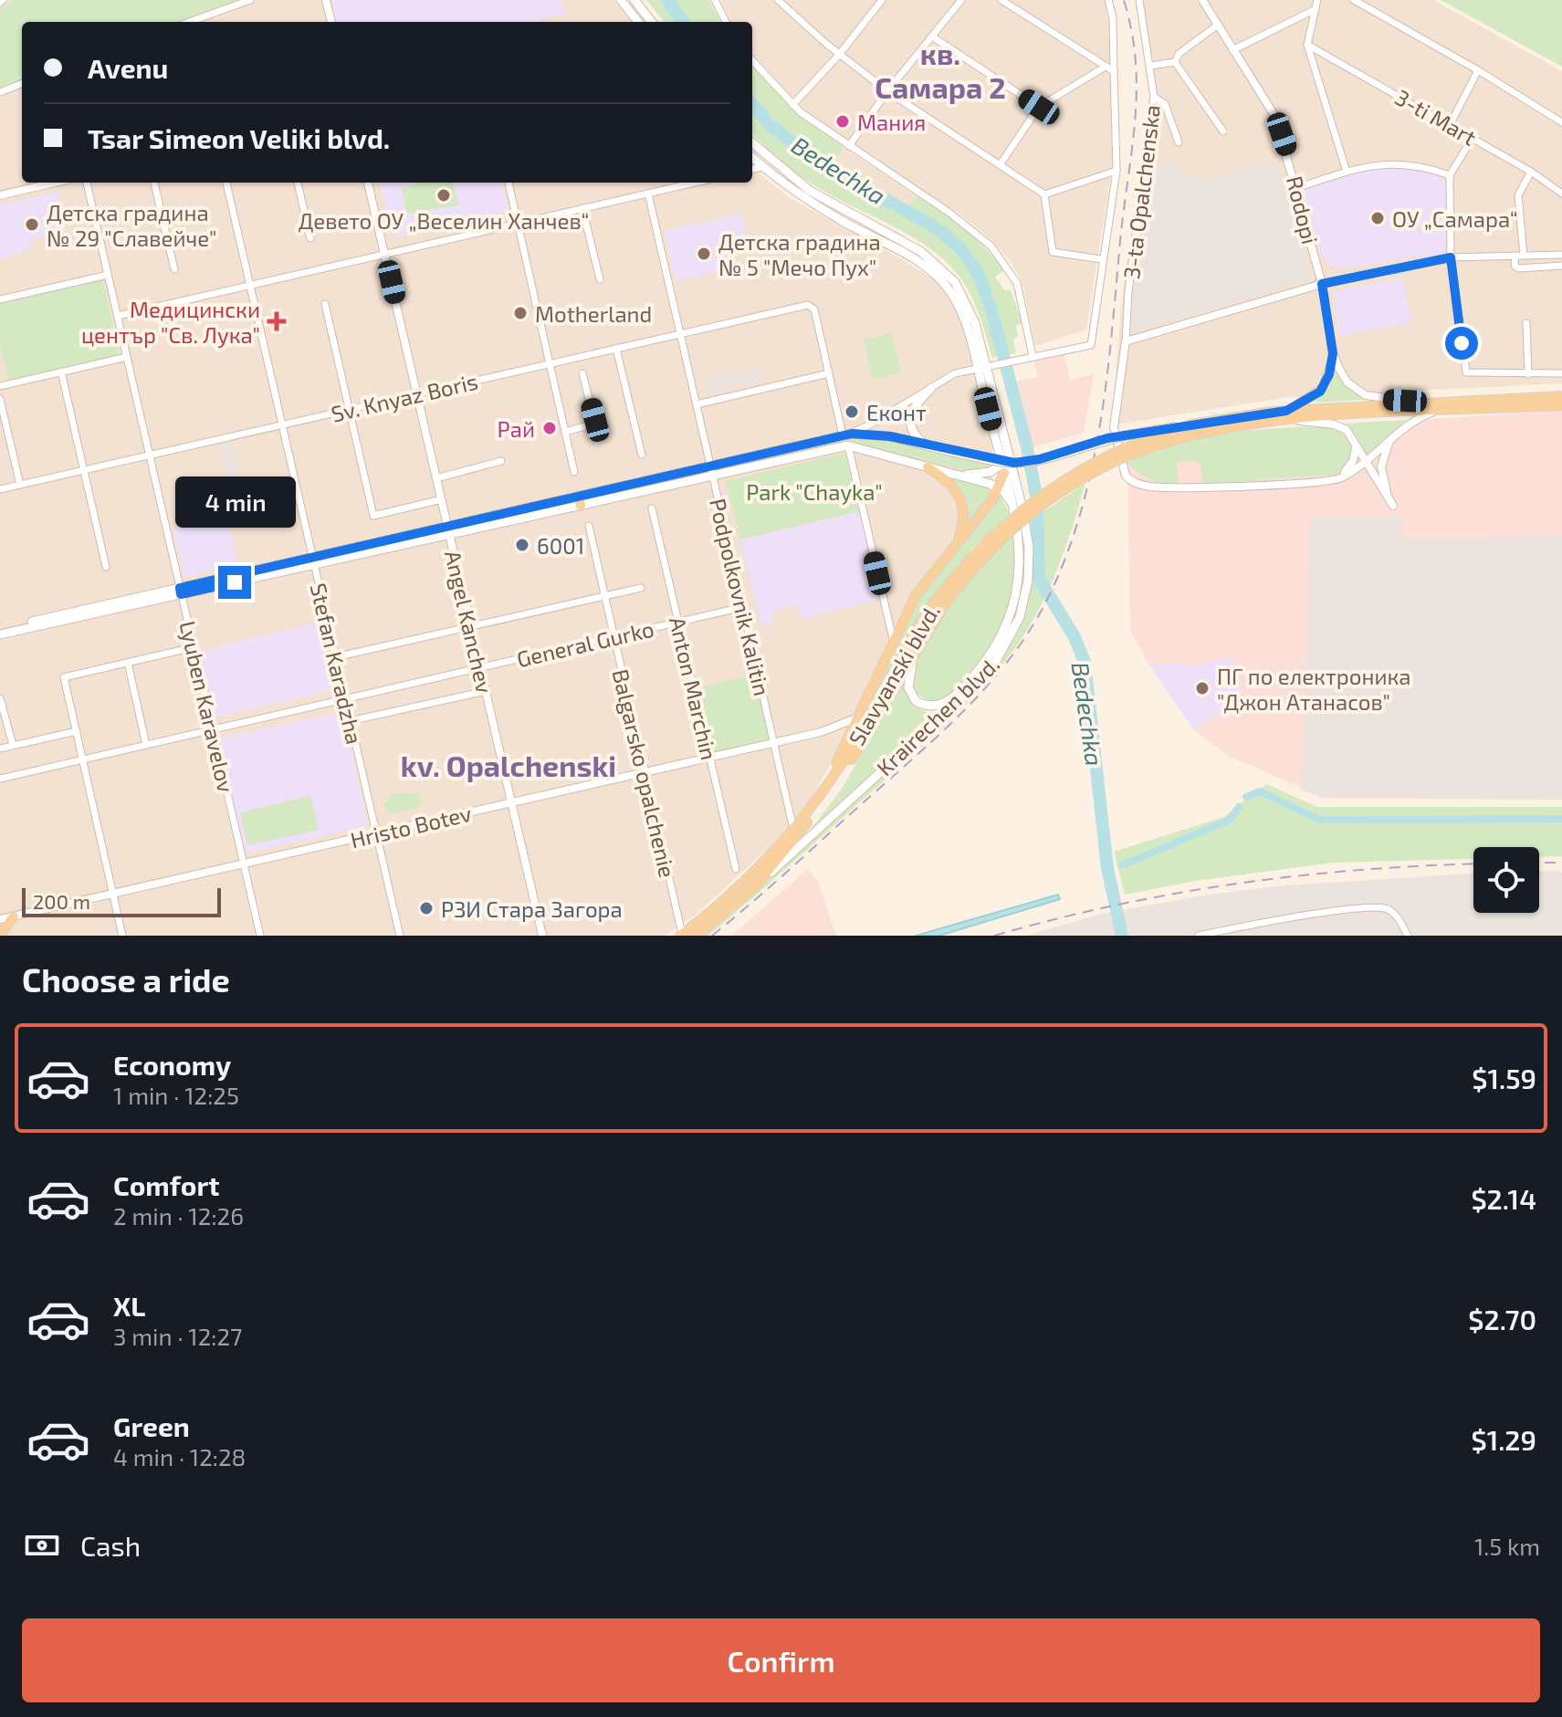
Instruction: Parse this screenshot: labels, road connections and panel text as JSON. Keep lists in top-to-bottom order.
{
  "streets": {
    "main road": ["Slavyanski blvd.", "Krairechen blvd."],
    "street": [
      "3-ti Mart",
      "3-ta Opalchenska",
      "Rodopi",
      "Sv. Knyaz Boris",
      "Podpolkovnik Kalitin",
      "Angel Kanchev",
      "General Gurko",
      "Stefan Karadzha",
      "Anton Marchin",
      "Lyuben Karavelov",
      "Balgarsko opalchenie",
      "Hristo Botev"
    ]
  },
  "crossings": [
    ["Sv. Knyaz Boris", "Podpolkovnik Kalitin"],
    ["Sv. Knyaz Boris", "Angel Kanchev"],
    ["Sv. Knyaz Boris", "Stefan Karadzha"],
    ["Sv. Knyaz Boris", "Lyuben Karavelov"],
    ["Podpolkovnik Kalitin", "General Gurko"],
    ["Podpolkovnik Kalitin", "Slavyanski blvd."],
    ["Podpolkovnik Kalitin", "Hristo Botev"],
    ["Angel Kanchev", "General Gurko"],
    ["Angel Kanchev", "Hristo Botev"],
    ["General Gurko", "Stefan Karadzha"],
    ["General Gurko", "Anton Marchin"],
    ["General Gurko", "Lyuben Karavelov"],
    ["General Gurko", "Balgarsko opalchenie"],
    ["Stefan Karadzha", "Hristo Botev"],
    ["Slavyanski blvd.", "Krairechen blvd."],
    ["Slavyanski blvd.", "Balgarsko opalchenie"],
    ["Anton Marchin", "Hristo Botev"],
    ["Lyuben Karavelov", "Hristo Botev"],
    ["Balgarsko opalchenie", "Hristo Botev"]
  ],
  "districts": ["кв. Самара 2", "kv. Opalchenski"],
  "water": ["Bedechka"],
  "parks": ["Park \"Chayka\""],
  "places": {
    "other": [
      "Мания",
      "Девето ОУ „Веселин Ханчев“",
      "ОУ „Самара“",
      "Детска градина № 29 \"Славейче\"",
      "Детска градина № 5 \"Мечо Пух\"",
      "Motherland",
      "Еконт",
      "Рай",
      "6001",
      "ПГ по електроника \"Джон Атанасов\"",
      "РЗИ Стара Загора"
    ],
    "health": ["Медицински център \"Св. Лука\""]
  },
  "scale_bar": "200 m",
  "page": {
    "banner": ["Avenu", "Tsar Simeon Veliki blvd."],
    "bubble": "4 min",
    "scale": "200 m",
    "heading": "Choose a ride",
    "list": [
      {
        "name": "Economy",
        "note": "1 min · 12:25",
        "value": "$1.59"
      },
      {
        "name": "Comfort",
        "note": "2 min · 12:26",
        "value": "$2.14"
      },
      {
        "name": "XL",
        "note": "3 min · 12:27",
        "value": "$2.70"
      },
      {
        "name": "Green",
        "note": "4 min · 12:28",
        "value": "$1.29"
      }
    ],
    "pay": ["Cash", "1.5 km"],
    "buttons": "Confirm"
  }
}
